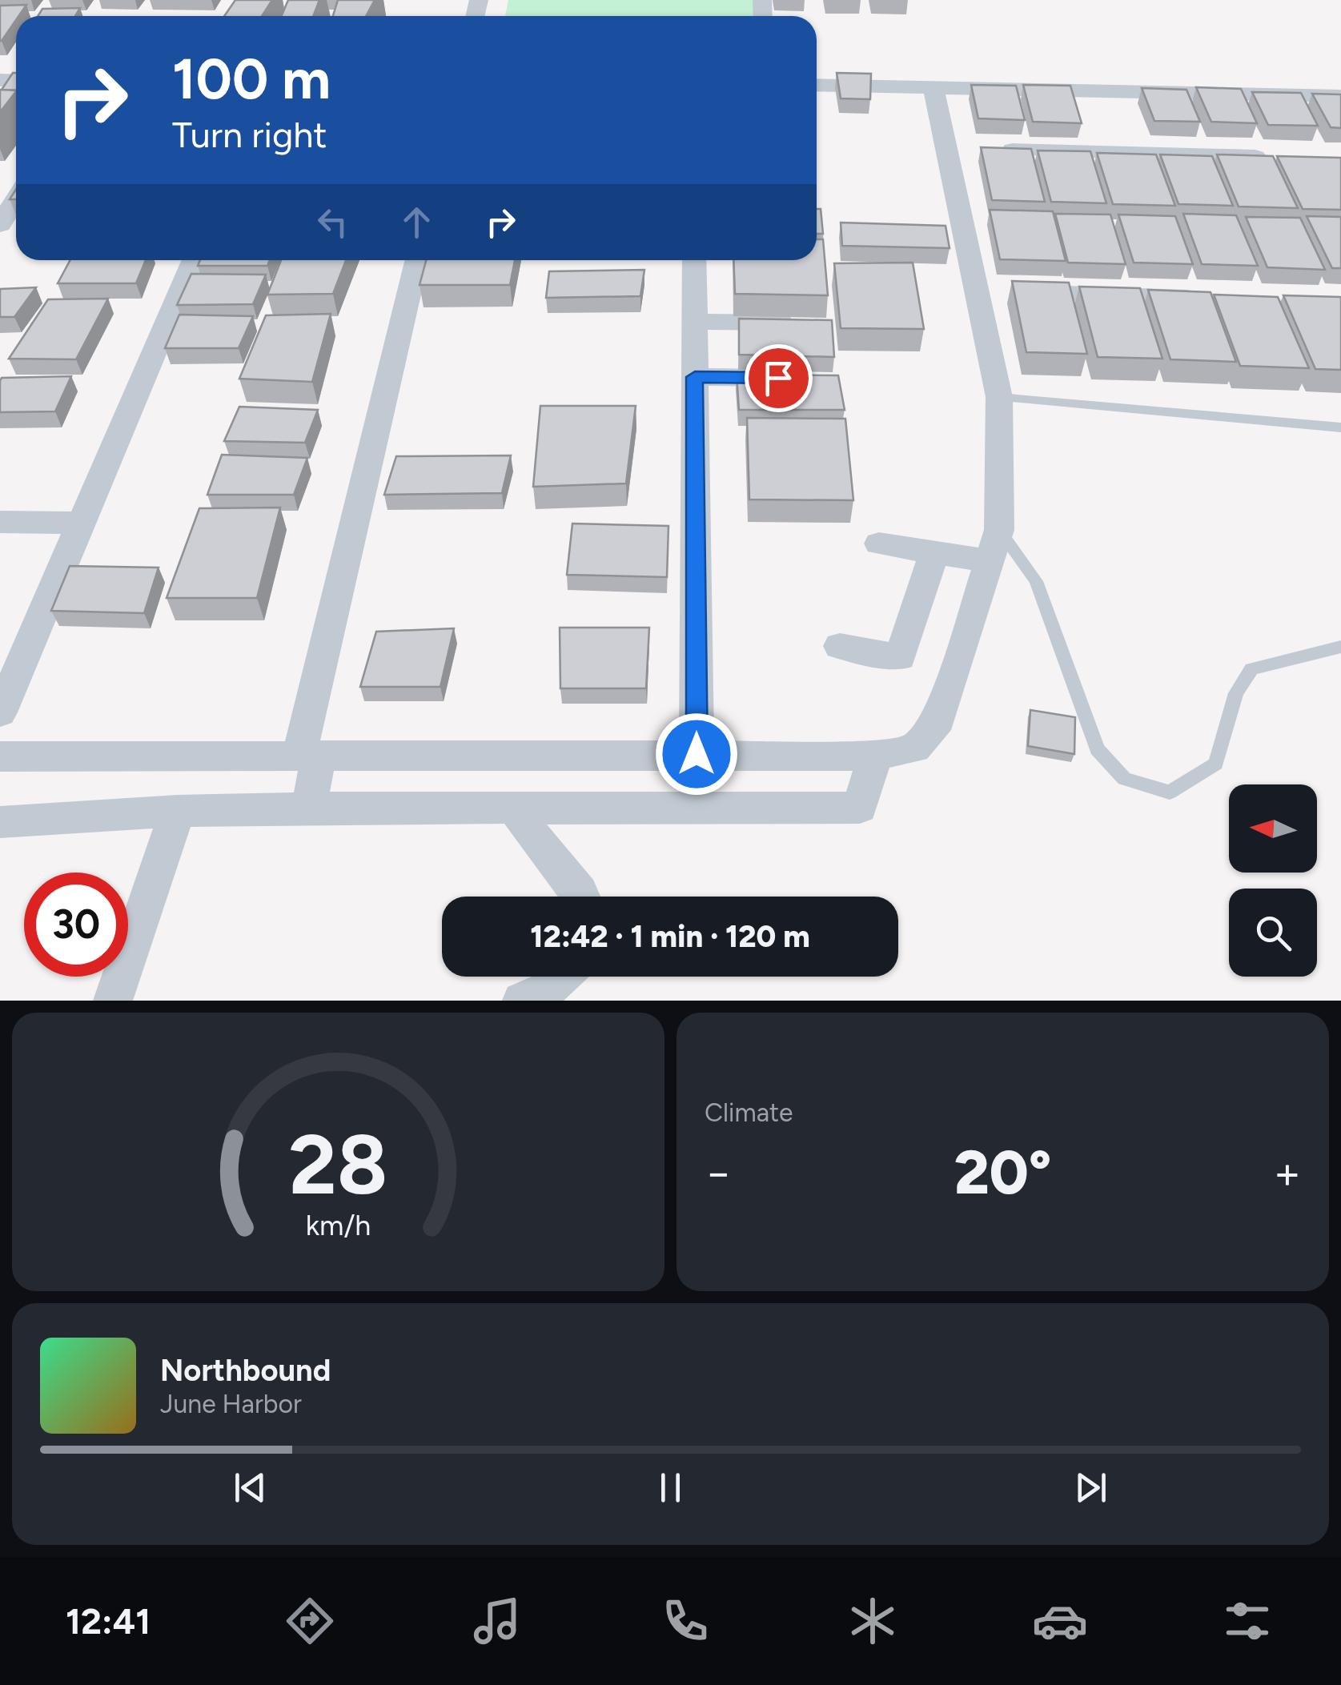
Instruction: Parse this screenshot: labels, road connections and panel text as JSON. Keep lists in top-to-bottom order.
{
  "north": "left",
  "page": {
    "turn": ["100 m", "Turn right"],
    "limit": "30",
    "trip": "12:42 · 1 min · 120 m",
    "tile": "Climate",
    "heat": ["−", "20°", "+"],
    "song": ["Northbound", "June Harbor"],
    "tabs": "12:41",
    "gauge": ["28", "km/h"]
  }
}
